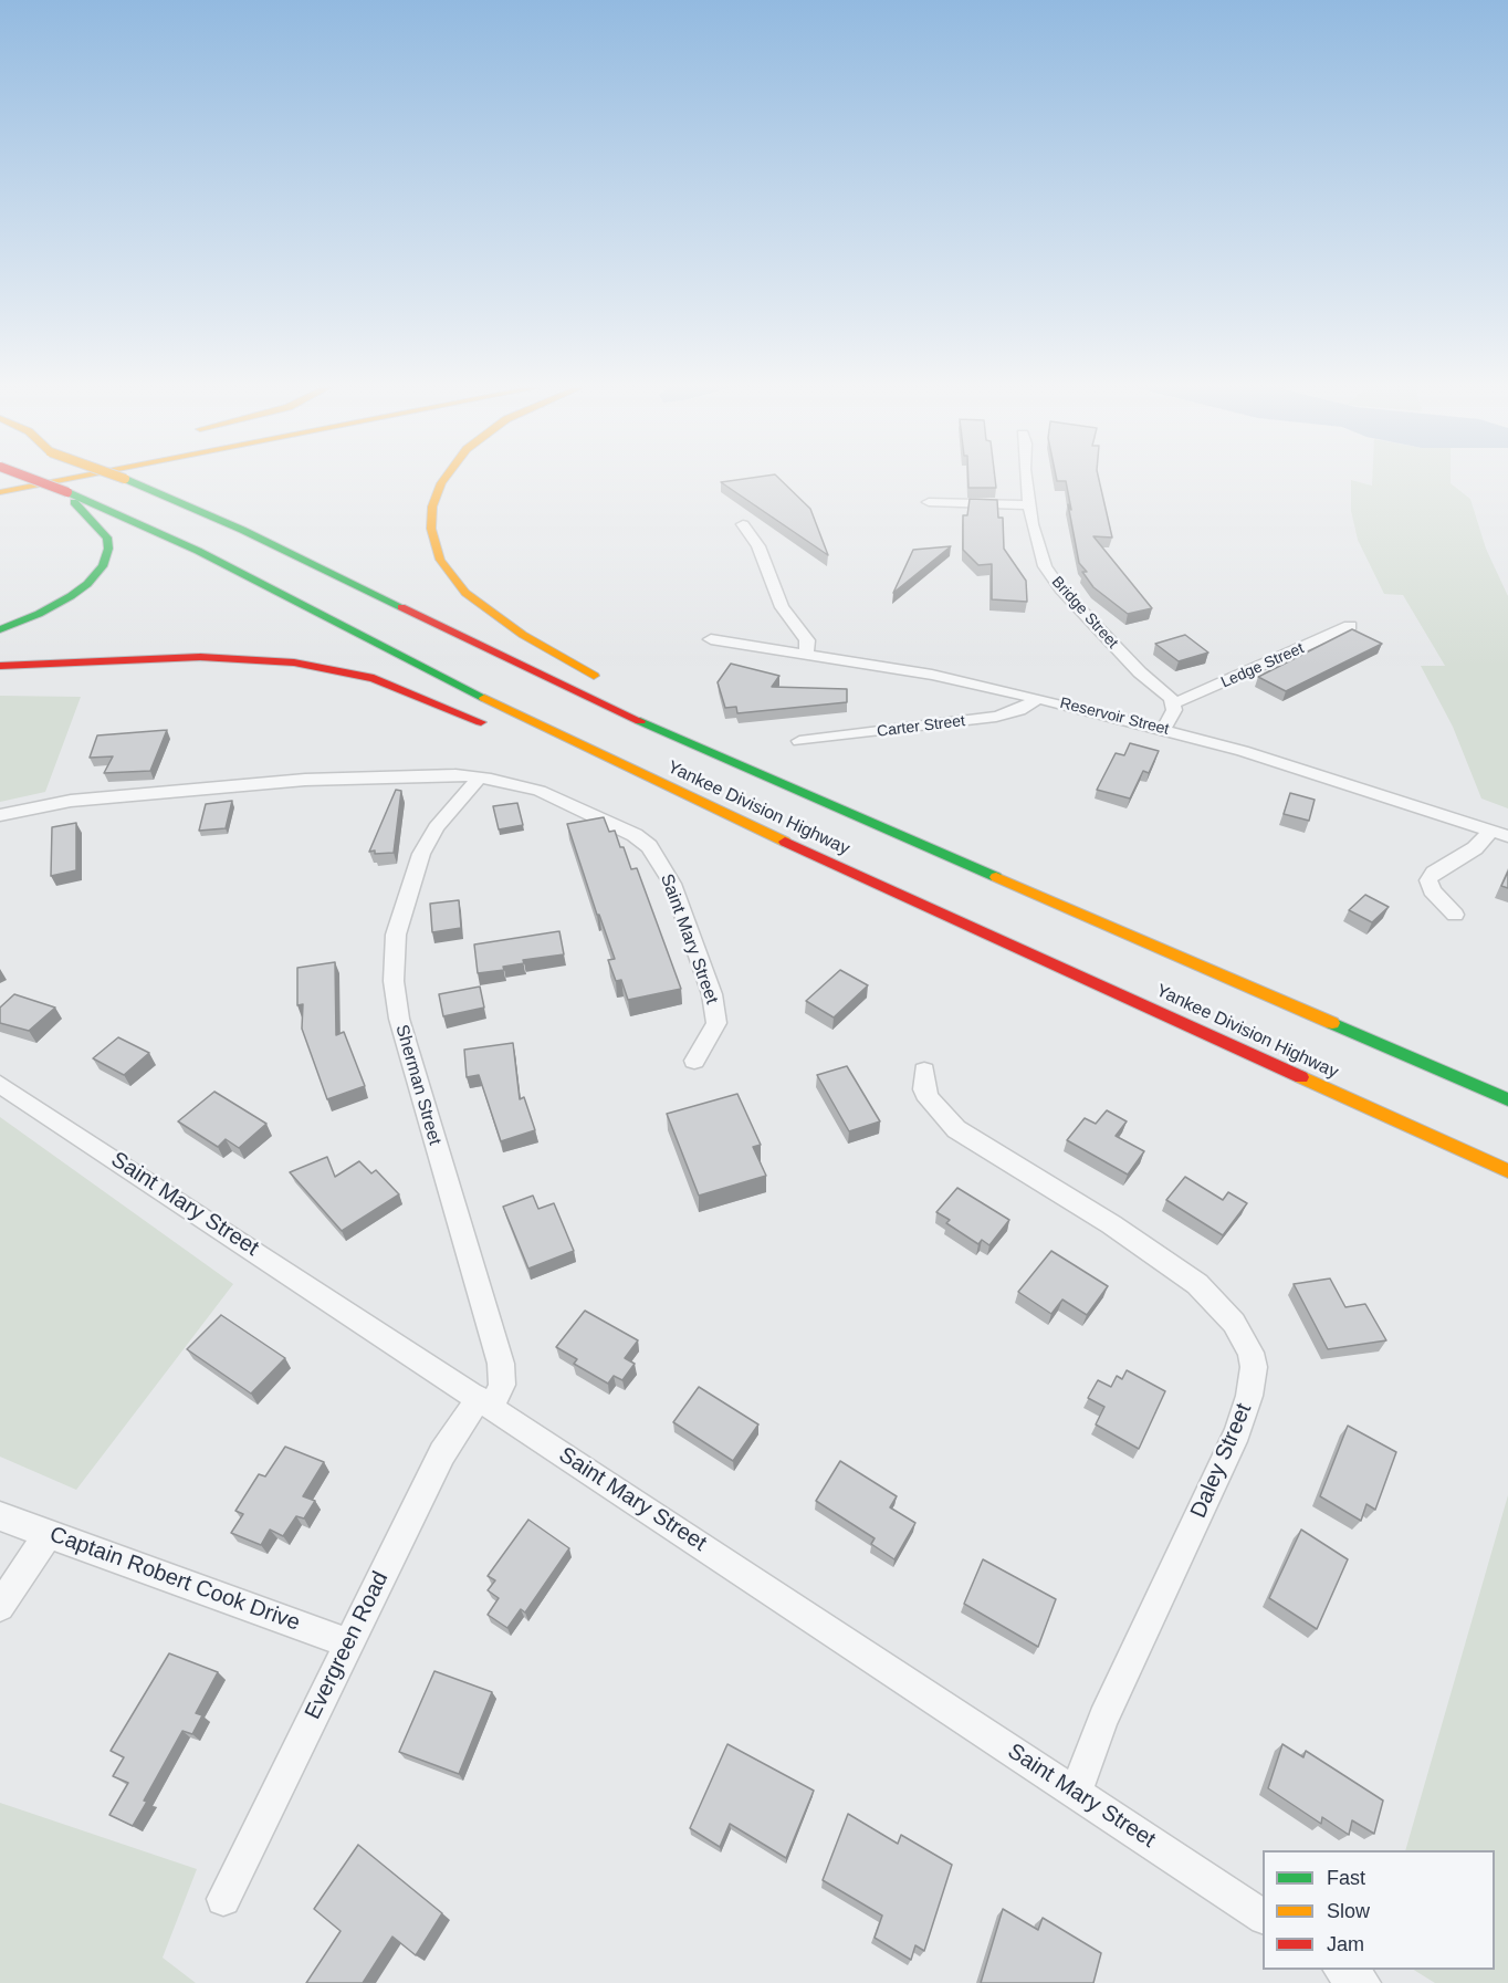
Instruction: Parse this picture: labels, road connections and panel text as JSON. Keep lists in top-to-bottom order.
{
  "streets": {
    "highway": ["Yankee Division Highway"],
    "street": [
      "Bridge Street",
      "Ledge Street",
      "Reservoir Street",
      "Carter Street",
      "Saint Mary Street",
      "Sherman Street",
      "Daley Street",
      "Captain Robert Cook Drive",
      "Evergreen Road"
    ]
  },
  "crossings": [
    ["Bridge Street", "Ledge Street"],
    ["Reservoir Street", "Carter Street"],
    ["Saint Mary Street", "Sherman Street"],
    ["Saint Mary Street", "Daley Street"],
    ["Saint Mary Street", "Evergreen Road"],
    ["Sherman Street", "Evergreen Road"],
    ["Captain Robert Cook Drive", "Evergreen Road"]
  ],
  "legend": ["Fast", "Slow", "Jam"]
}
